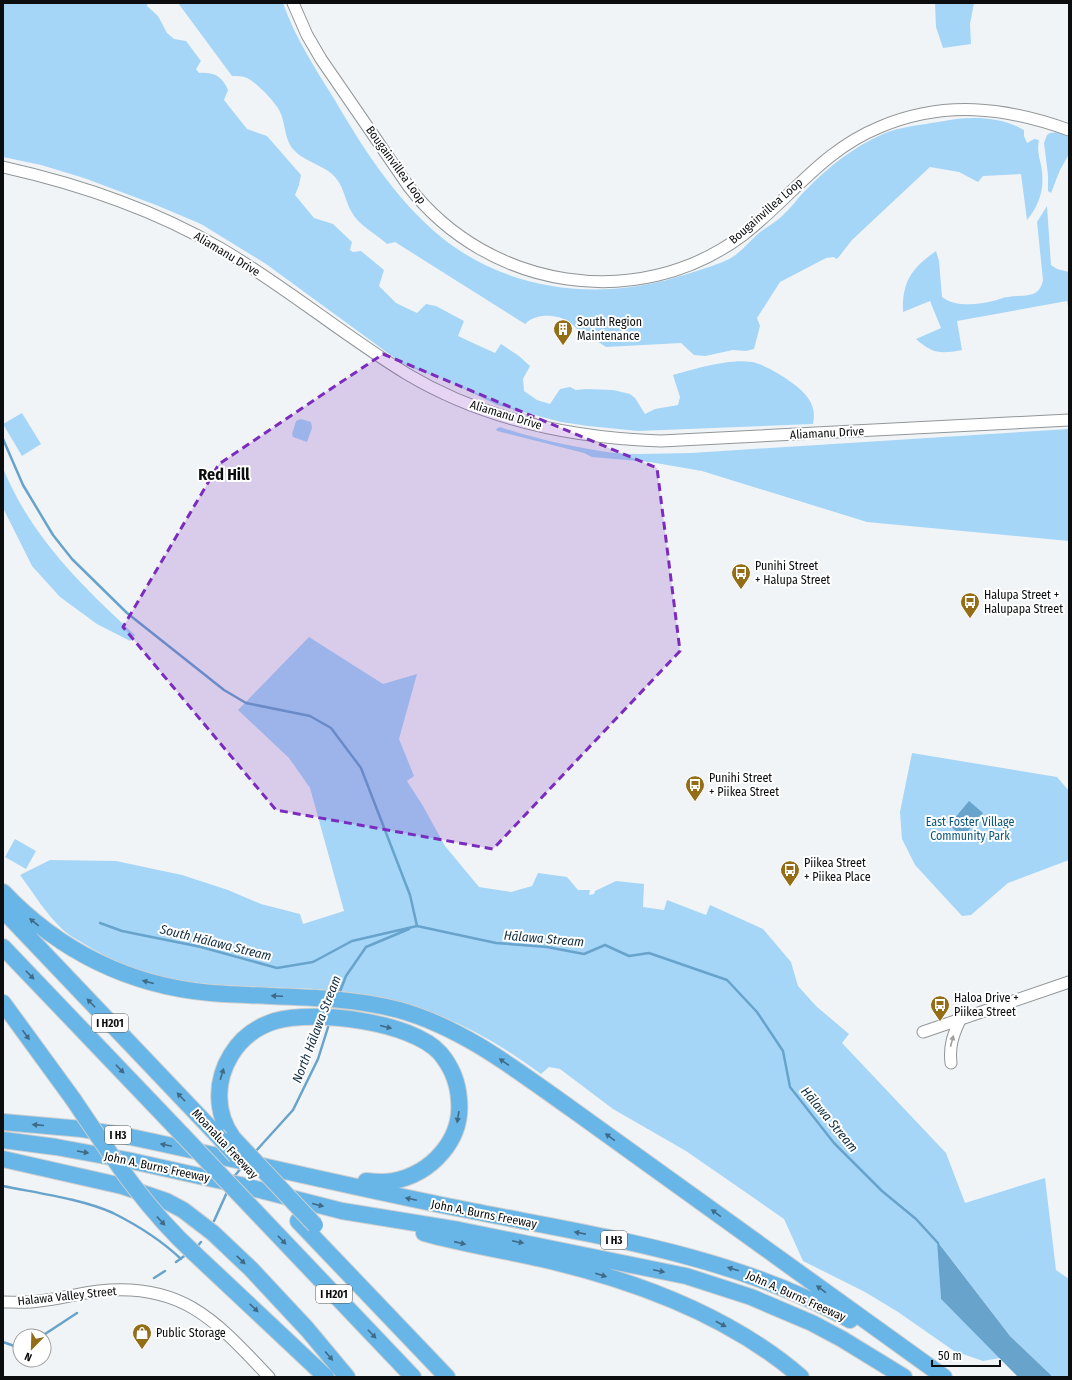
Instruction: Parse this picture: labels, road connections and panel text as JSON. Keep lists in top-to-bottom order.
{
  "streets": {
    "highway": [
      "I H201",
      "I H3",
      "Moanalua Freeway",
      "John A. Burns Freeway"
    ],
    "street": ["Bougainvillea Loop", "Aliamanu Drive", "Halawa Valley Street"]
  },
  "districts": ["Red Hill"],
  "water": ["Hālawa Stream", "South Hālawa Stream", "North Hālawa Stream"],
  "parks": ["East Foster Village Community Park"],
  "places": {
    "building": ["South Region Maintenance"],
    "bus stop": [
      "Punihi Street + Halupa Street",
      "Halupa Street + Halupapa Street",
      "Punihi Street + Piikea Street",
      "Piikea Street + Piikea Place",
      "Haloa Drive + Piikea Street"
    ],
    "shop": ["Public Storage"]
  },
  "scale_bar": "50 m",
  "north": "bottom left"
}
